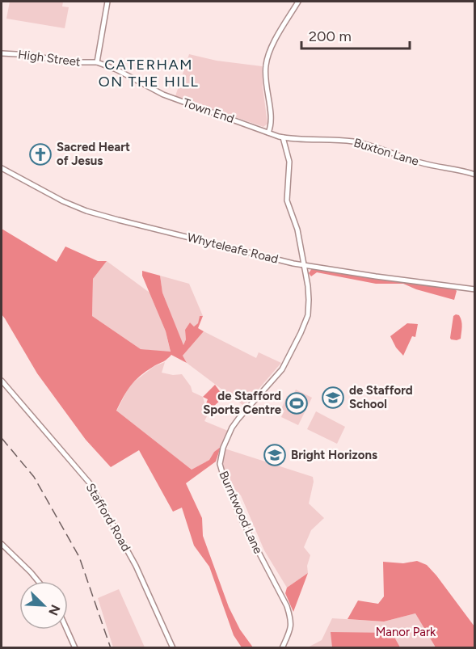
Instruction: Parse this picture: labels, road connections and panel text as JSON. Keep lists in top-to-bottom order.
{
  "streets": {
    "street": [
      "High Street",
      "Town End",
      "Buxton Lane",
      "Whyteleafe Road",
      "Burntwood Lane",
      "Stafford Road"
    ]
  },
  "crossings": [
    ["High Street", "Town End"],
    ["Town End", "Buxton Lane"],
    ["Buxton Lane", "Burntwood Lane"],
    ["Whyteleafe Road", "Burntwood Lane"]
  ],
  "districts": ["CATERHAM ON THE HILL"],
  "parks": ["Manor Park"],
  "places": {
    "church": ["Sacred Heart of Jesus"],
    "school or university": ["de Stafford School", "Bright Horizons"],
    "sports": ["de Stafford Sports Centre"]
  },
  "scale_bar": "200 m",
  "north": "bottom right"
}
